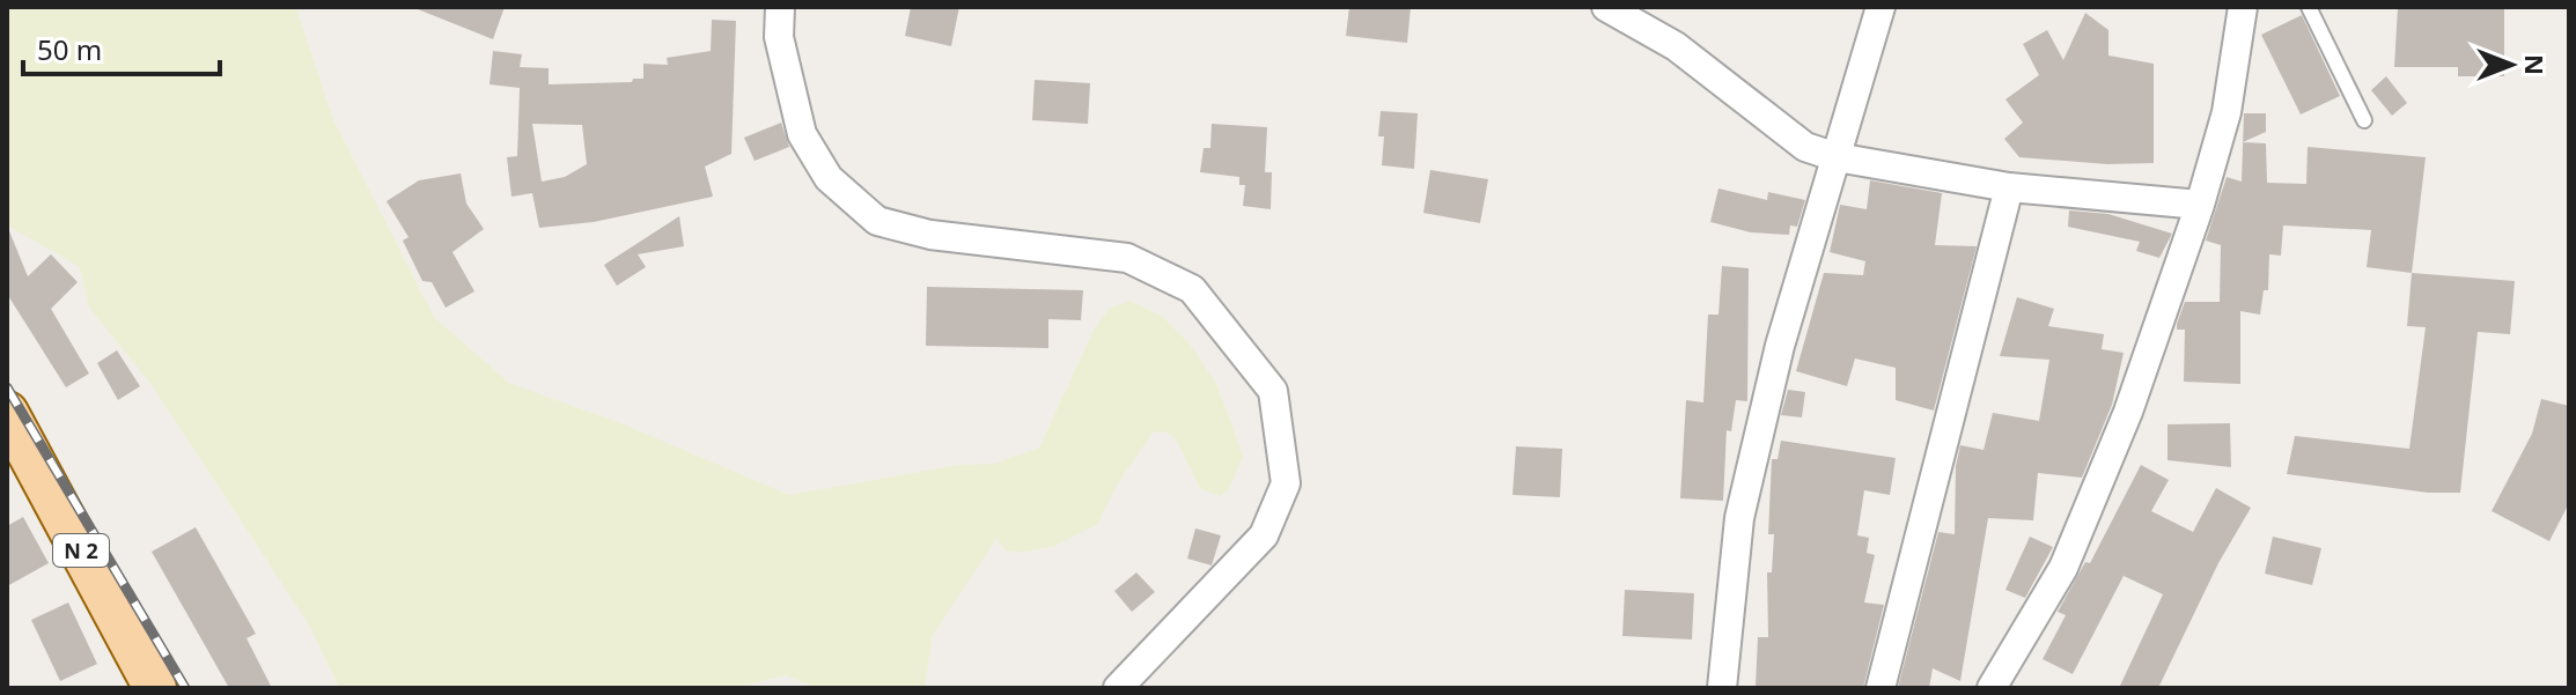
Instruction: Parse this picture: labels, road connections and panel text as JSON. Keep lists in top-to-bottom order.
{
  "streets": {
    "main road": ["N 2"]
  },
  "scale_bar": "50 m",
  "north": "right"
}
